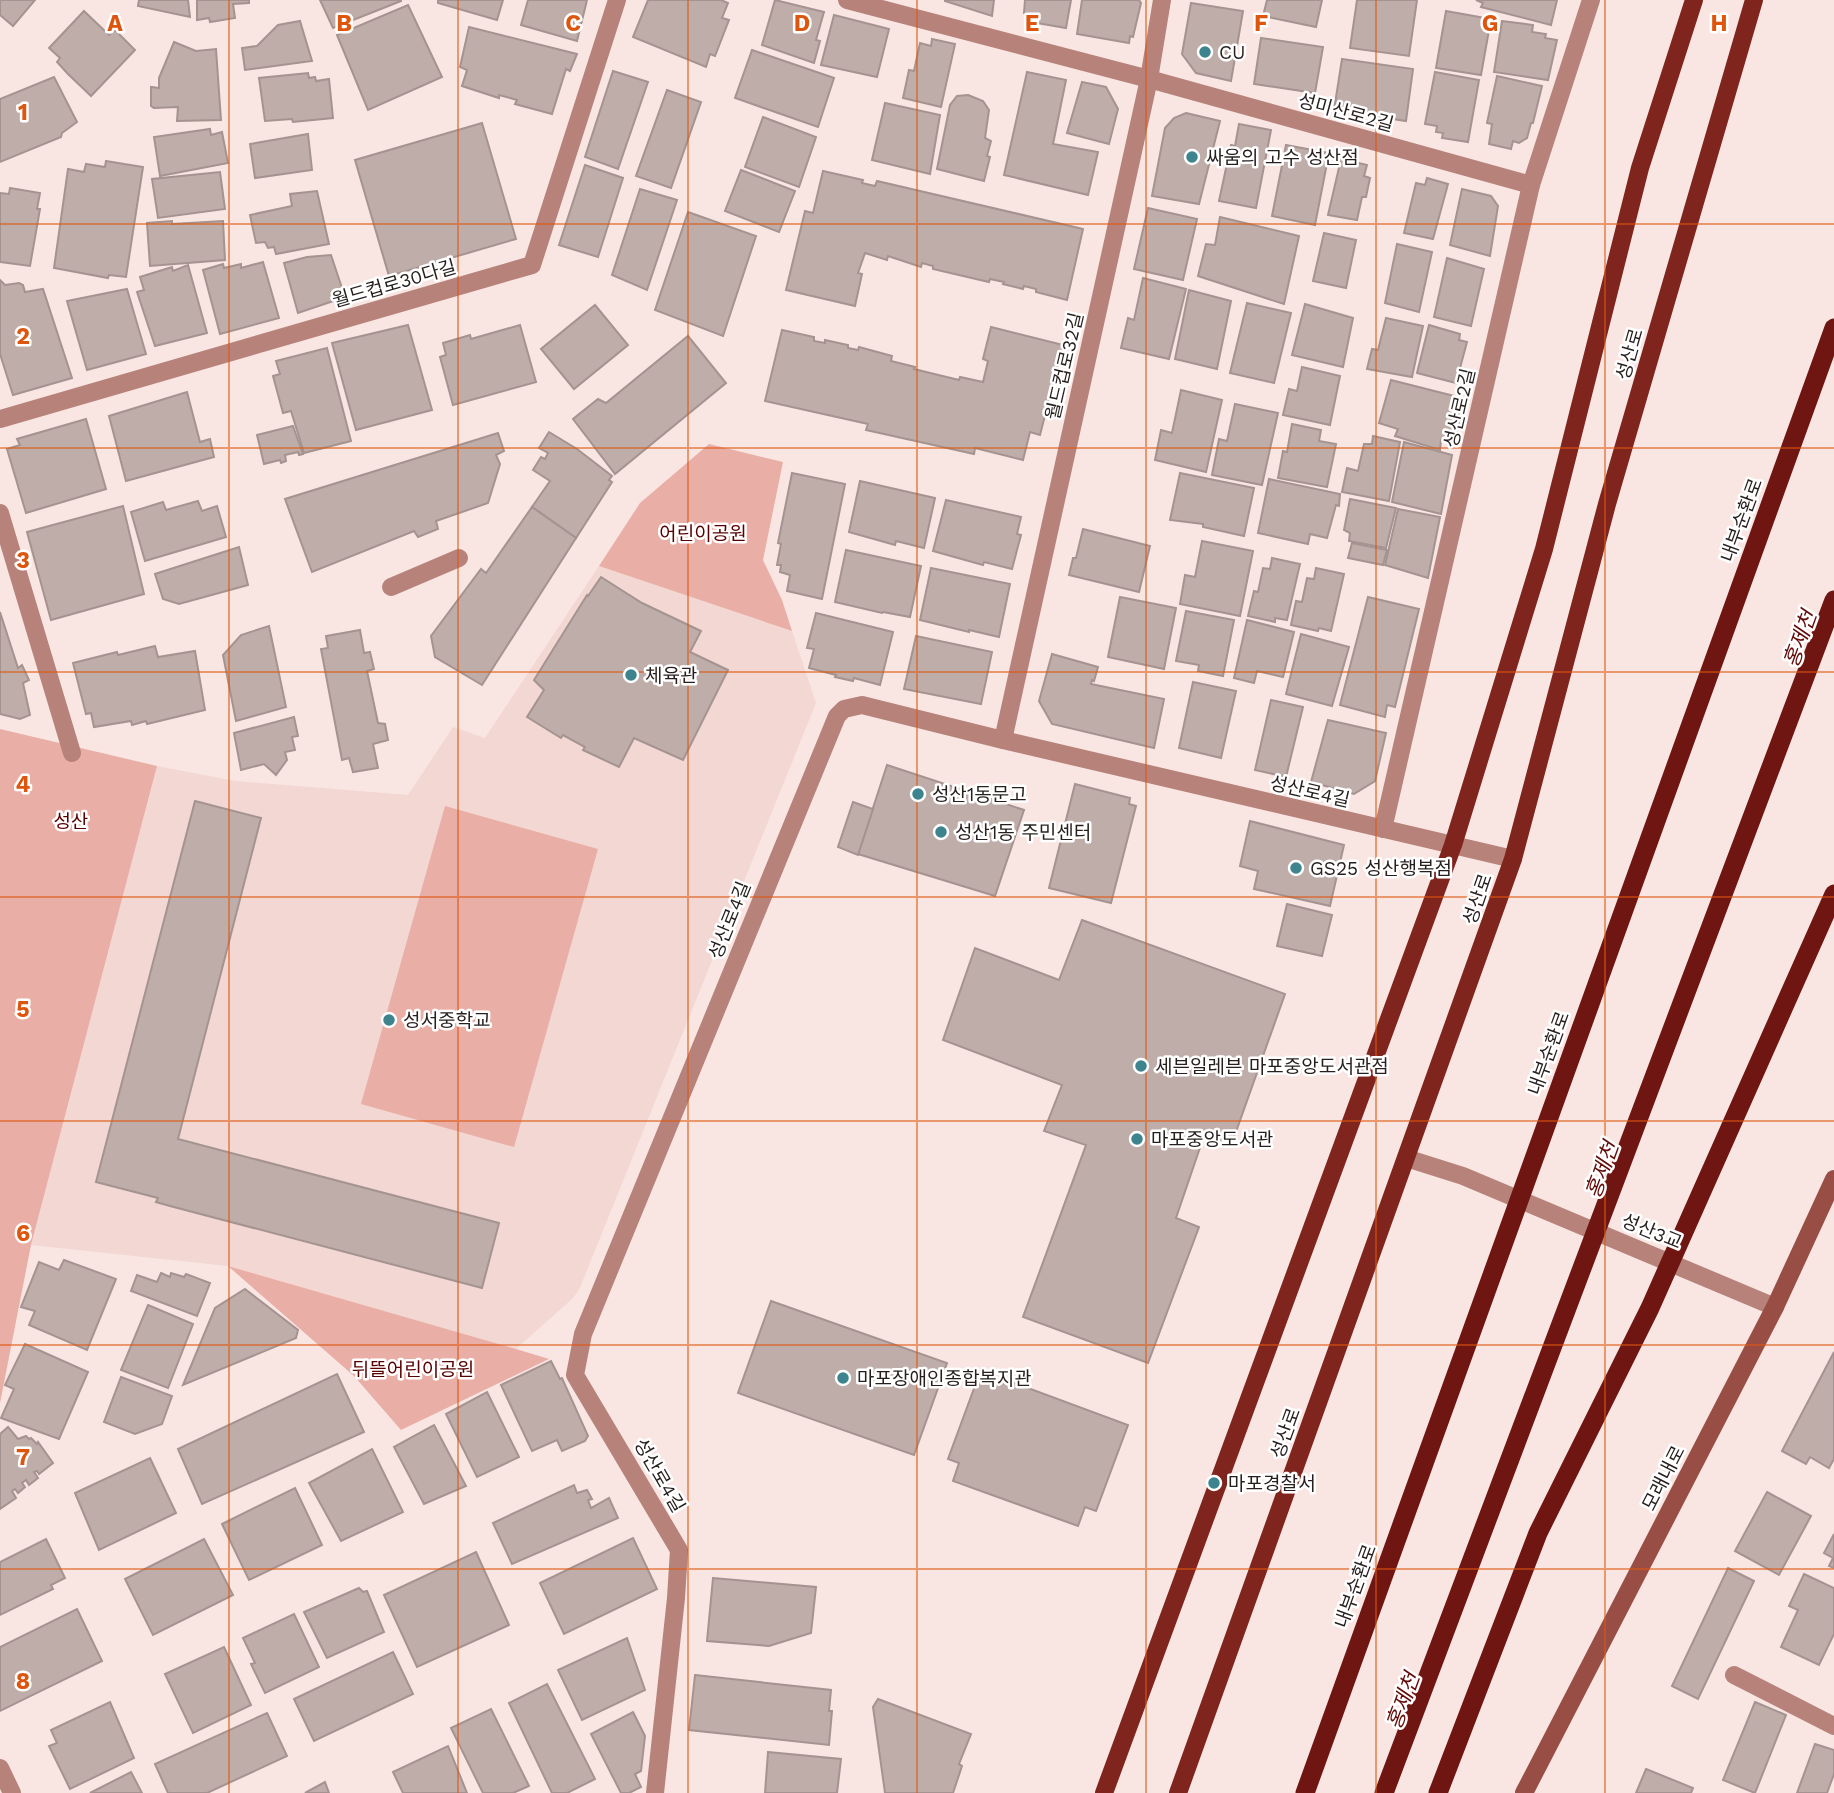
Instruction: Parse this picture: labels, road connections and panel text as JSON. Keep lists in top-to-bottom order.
{
  "streets": {
    "highway": ["내부순환로"],
    "main road": ["성산로", "모래내로"],
    "street": [
      "성미산로2길",
      "월드컵로30다길",
      "월드컵로32길",
      "성산로2길",
      "성산로4길",
      "성산3교"
    ]
  },
  "crossings": [
    ["성미산로2길", "월드컵로32길"],
    ["성미산로2길", "성산로2길"],
    ["성산로", "성산로4길"],
    ["성산로", "성산3교"],
    ["월드컵로32길", "성산로4길"],
    ["성산로2길", "성산로4길"],
    ["성산3교", "모래내로"]
  ],
  "water": ["홍제천"],
  "parks": ["어린이공원", "성산", "뒤뜰어린이공원"],
  "places": [
    "CU",
    "싸움의 고수 성산점",
    "체육관",
    "성산1동문고",
    "성산1동 주민센터",
    "GS25 성산행복점",
    "성서중학교",
    "세븐일레븐 마포중앙도서관점",
    "마포중앙도서관",
    "마포장애인종합복지관",
    "마포경찰서"
  ],
  "grid": {
    "columns": [
      "A",
      "B",
      "C",
      "D",
      "E",
      "F",
      "G",
      "H"
    ],
    "rows": [
      "1",
      "2",
      "3",
      "4",
      "5",
      "6",
      "7",
      "8"
    ]
  }
}
